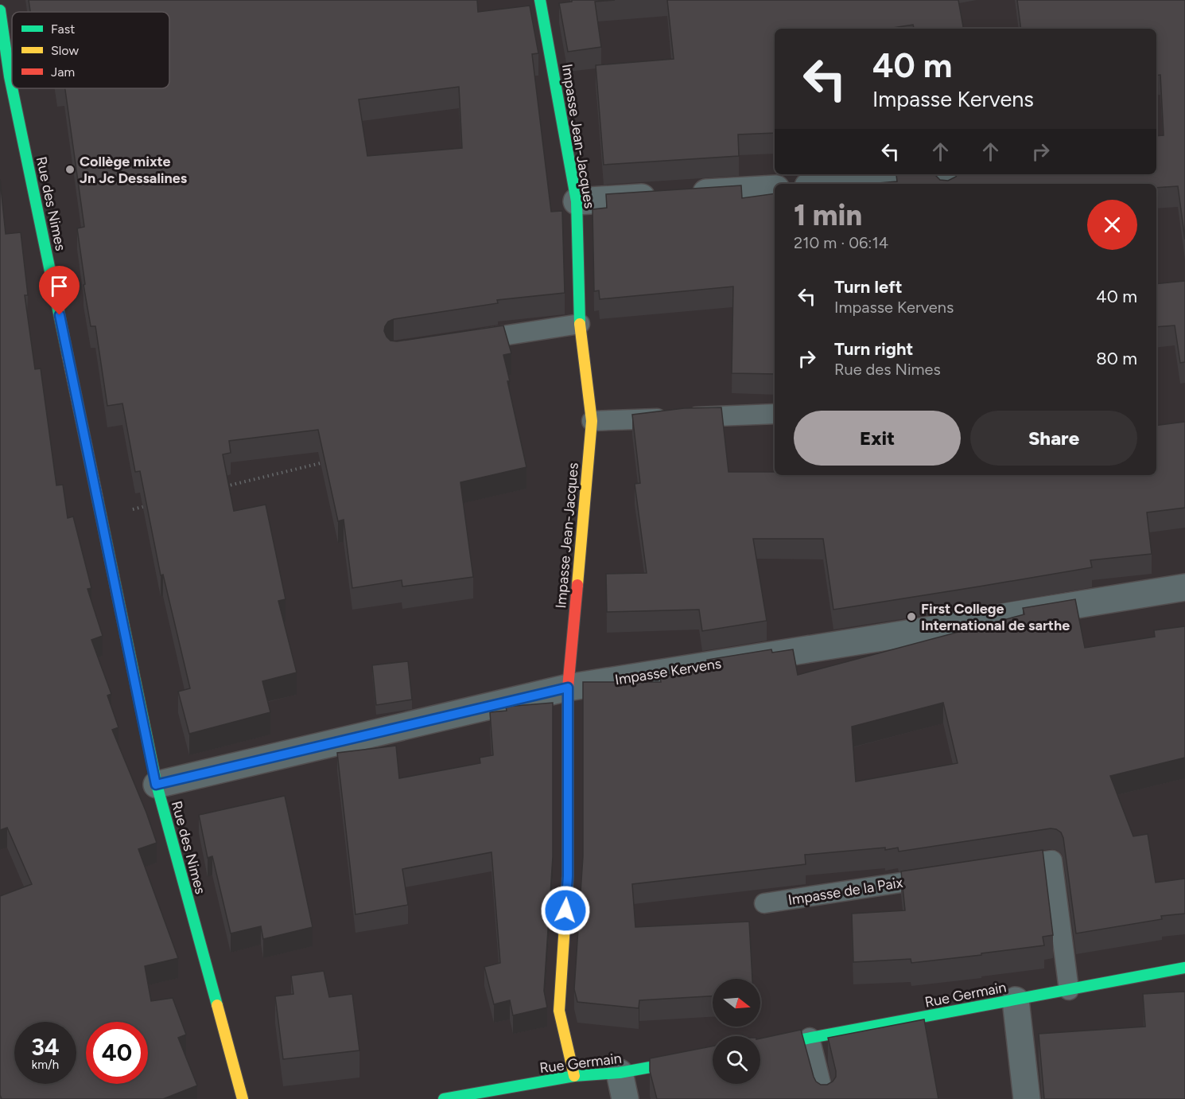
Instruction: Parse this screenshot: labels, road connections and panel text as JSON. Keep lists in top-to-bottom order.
{
  "streets": {
    "street": [
      "Impasse Jean-Jacques",
      "Rue des Nimes",
      "Impasse Kervens",
      "Rue Germain"
    ],
    "lane": ["Impasse de la Paix"]
  },
  "crossings": [
    ["Impasse Jean-Jacques", "Impasse Kervens"],
    ["Impasse Jean-Jacques", "Rue Germain"],
    ["Rue des Nimes", "Impasse Kervens"]
  ],
  "places": ["Collège mixte Jn Jc Dessalines", "First College International de sarthe"],
  "legend": ["Fast", "Slow", "Jam"],
  "north": "right",
  "page": {
    "turn": ["40 m", "Impasse Kervens"],
    "heading": ["1 min", "210 m · 06:14"],
    "list": [
      {
        "name": "Turn left",
        "note": "Impasse Kervens",
        "value": "40 m"
      },
      {
        "name": "Turn right",
        "note": "Rue des Nimes",
        "value": "80 m"
      }
    ],
    "buttons": ["Exit", "Share"],
    "speed": "34 km/h",
    "limit": "40"
  }
}
